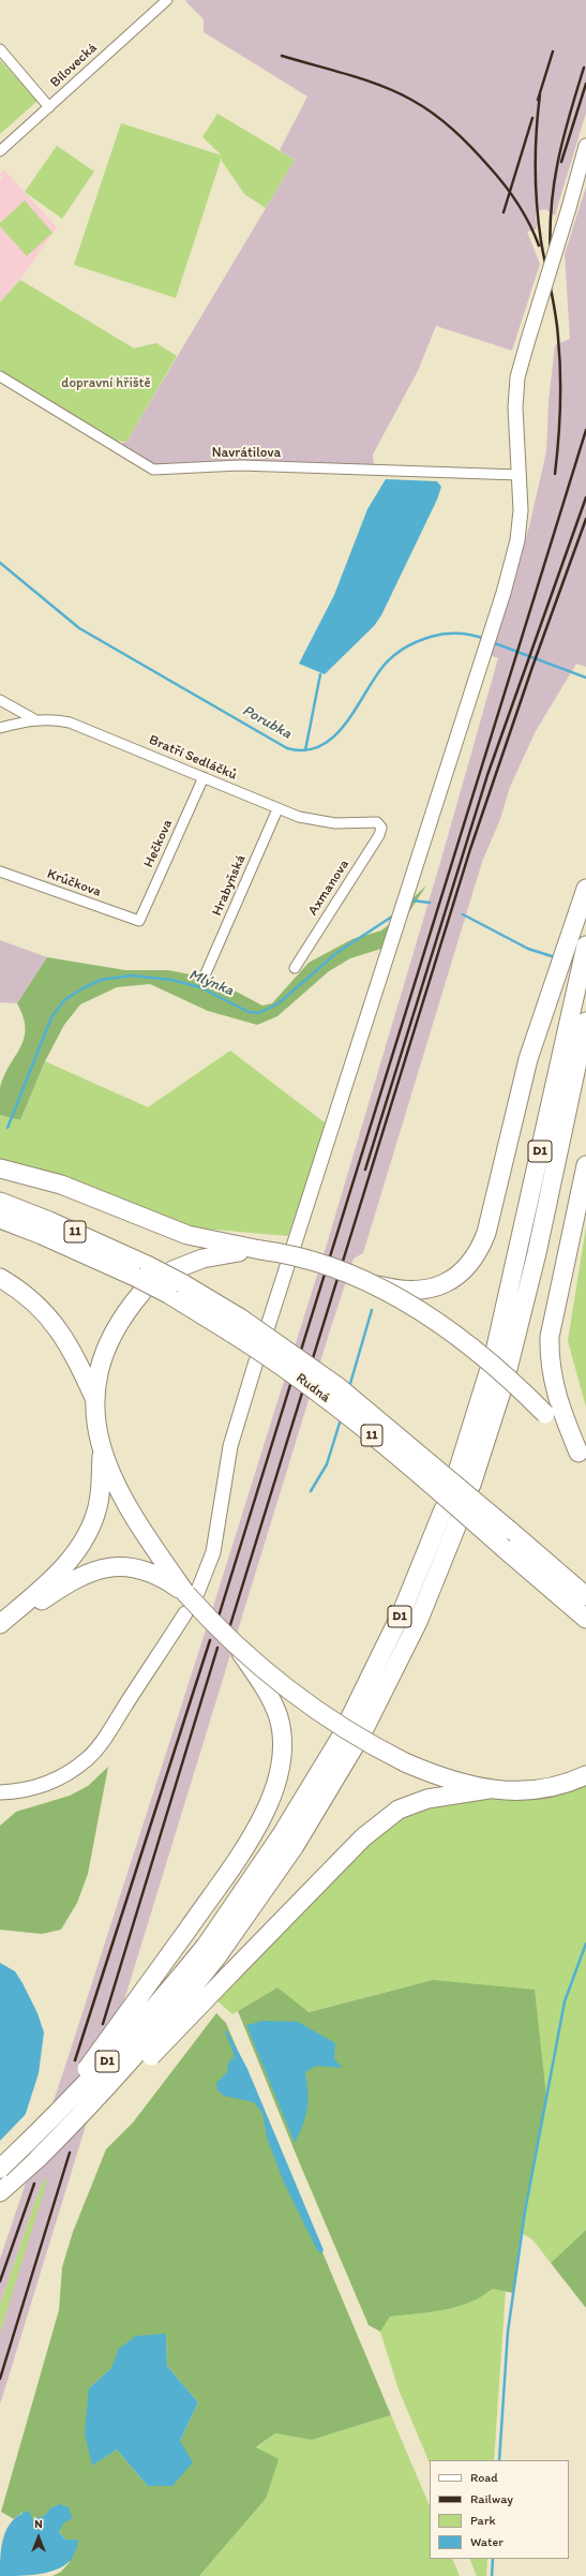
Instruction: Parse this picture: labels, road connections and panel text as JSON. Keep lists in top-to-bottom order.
{
  "streets": {
    "highway": ["D1", "11", "Rudná"],
    "street": [
      "Bílovecká",
      "Navrátilova",
      "Bratří Sedláčků",
      "Hečkova",
      "Krůčkova",
      "Hrabyňská",
      "Axmanova"
    ]
  },
  "crossings": [
    ["Bratří Sedláčků", "Hečkova"],
    ["Bratří Sedláčků", "Hrabyňská"],
    ["Bratří Sedláčků", "Axmanova"],
    ["Hečkova", "Krůčkova"]
  ],
  "water": ["Porubka", "Mlýnka"],
  "parks": ["dopravní hřiště"],
  "legend": [
    "Road",
    "Railway",
    "Park",
    "Water"
  ],
  "north": "top"
}
